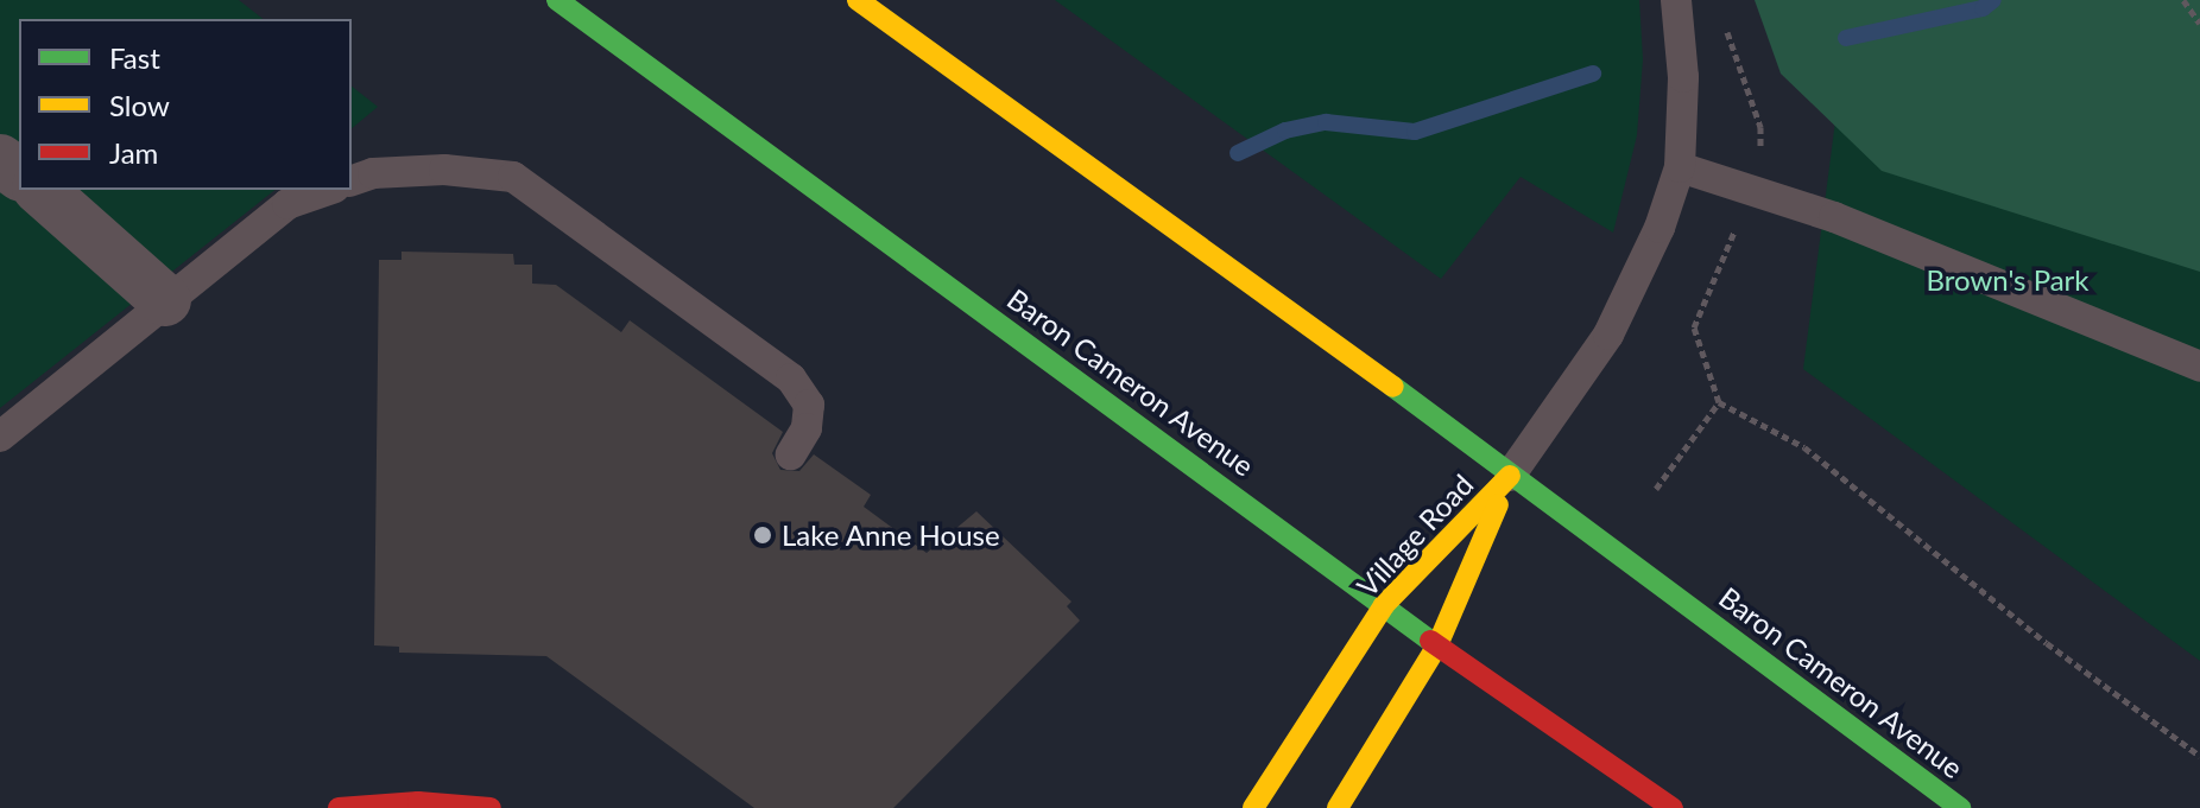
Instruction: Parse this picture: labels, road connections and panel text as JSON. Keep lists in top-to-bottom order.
{
  "streets": {
    "main road": ["Baron Cameron Avenue", "Village Road"]
  },
  "crossings": [
    ["Baron Cameron Avenue", "Village Road"]
  ],
  "parks": ["Brown's Park"],
  "places": ["Lake Anne House"],
  "legend": ["Fast", "Slow", "Jam"]
}
